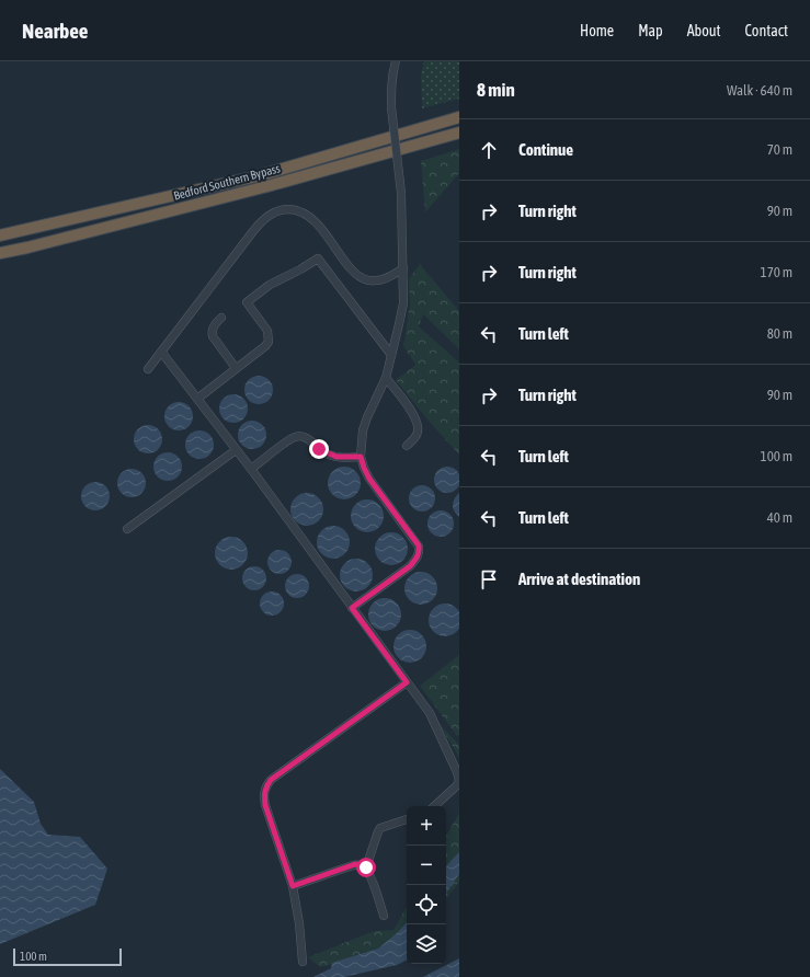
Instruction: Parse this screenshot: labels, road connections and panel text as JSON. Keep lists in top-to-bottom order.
{
  "streets": {
    "highway": ["Bedford Southern Bypass"]
  },
  "scale_bar": "100 m",
  "page": {
    "header": "Nearbee",
    "nav": [
      "Home",
      "Map",
      "About",
      "Contact"
    ],
    "heading": ["8 min", "Walk · 640 m"],
    "list": [
      ["Continue", "70 m"],
      ["Turn right", "90 m"],
      ["Turn right", "170 m"],
      ["Turn left", "80 m"],
      ["Turn right", "90 m"],
      ["Turn left", "100 m"],
      ["Turn left", "40 m"],
      "Arrive at destination"
    ],
    "map_buttons": ["+", "−"],
    "scale": "100 m"
  }
}
